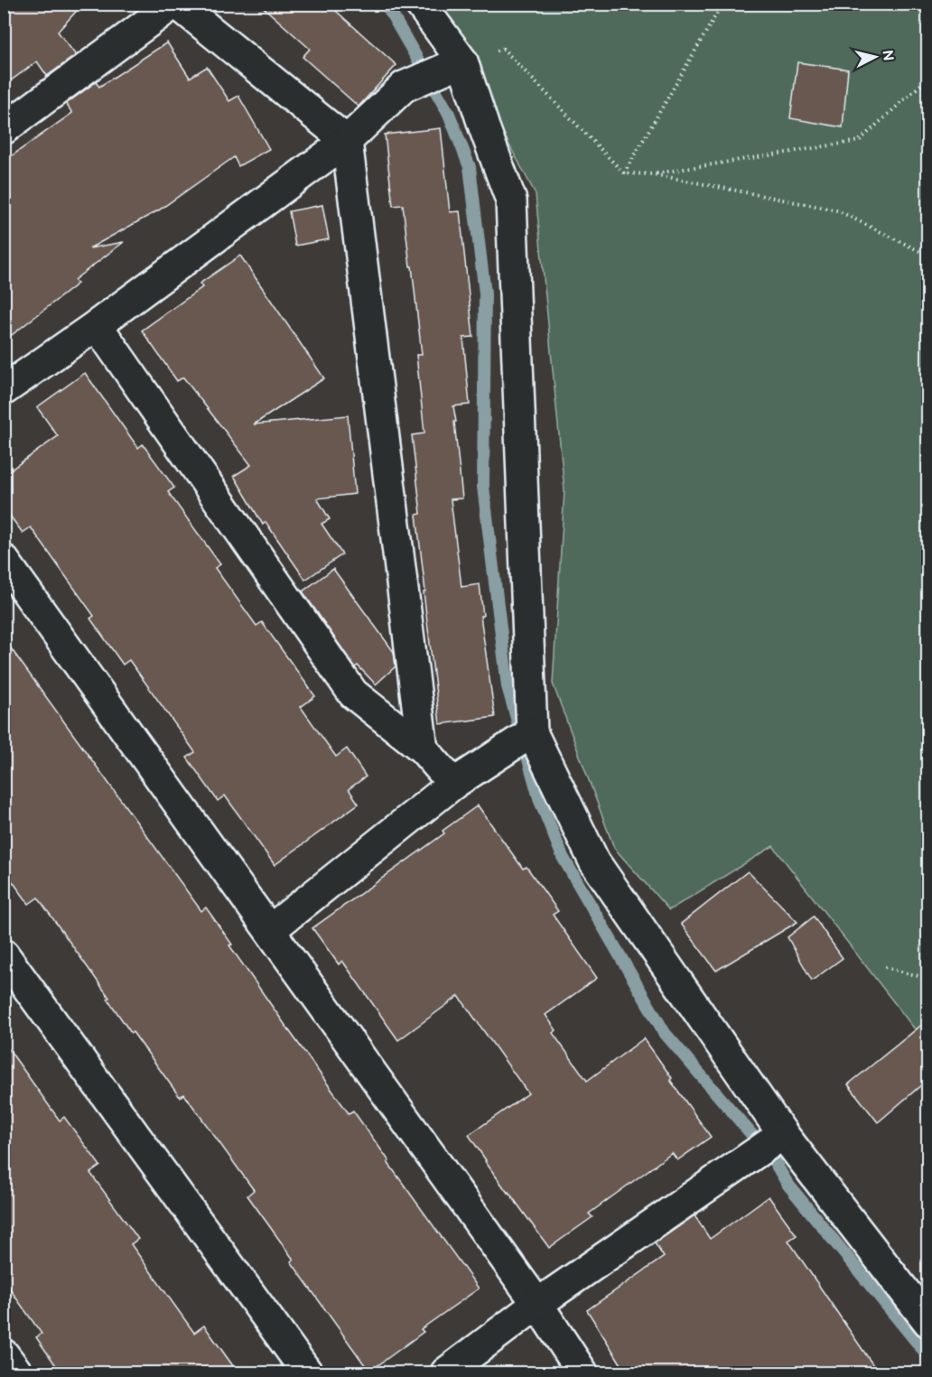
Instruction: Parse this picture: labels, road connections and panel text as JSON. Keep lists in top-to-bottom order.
{
  "north": "right"
}
